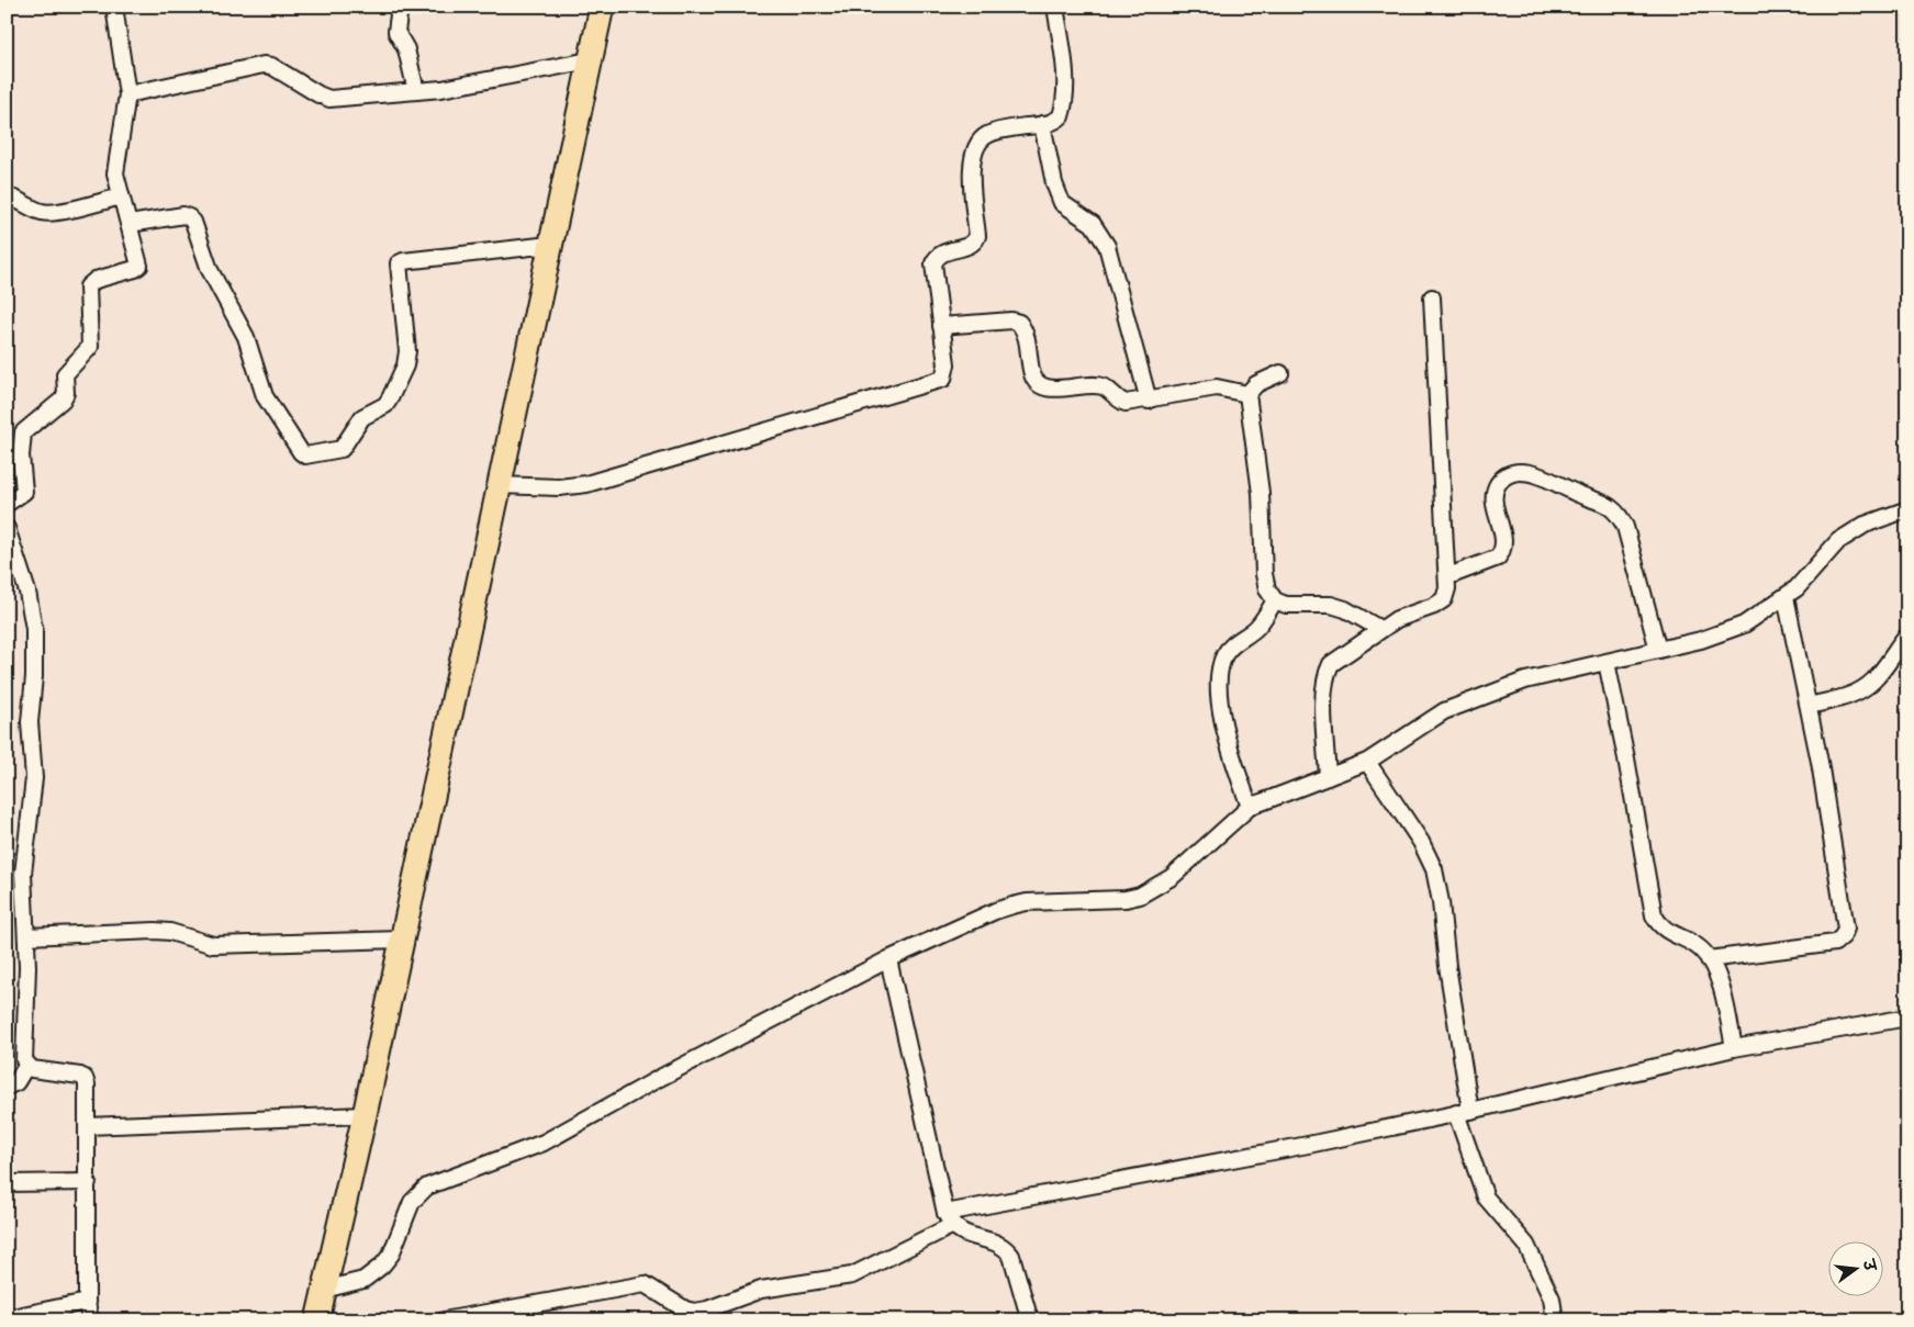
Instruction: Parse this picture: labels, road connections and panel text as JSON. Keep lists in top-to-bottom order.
{
  "north": "right"
}
